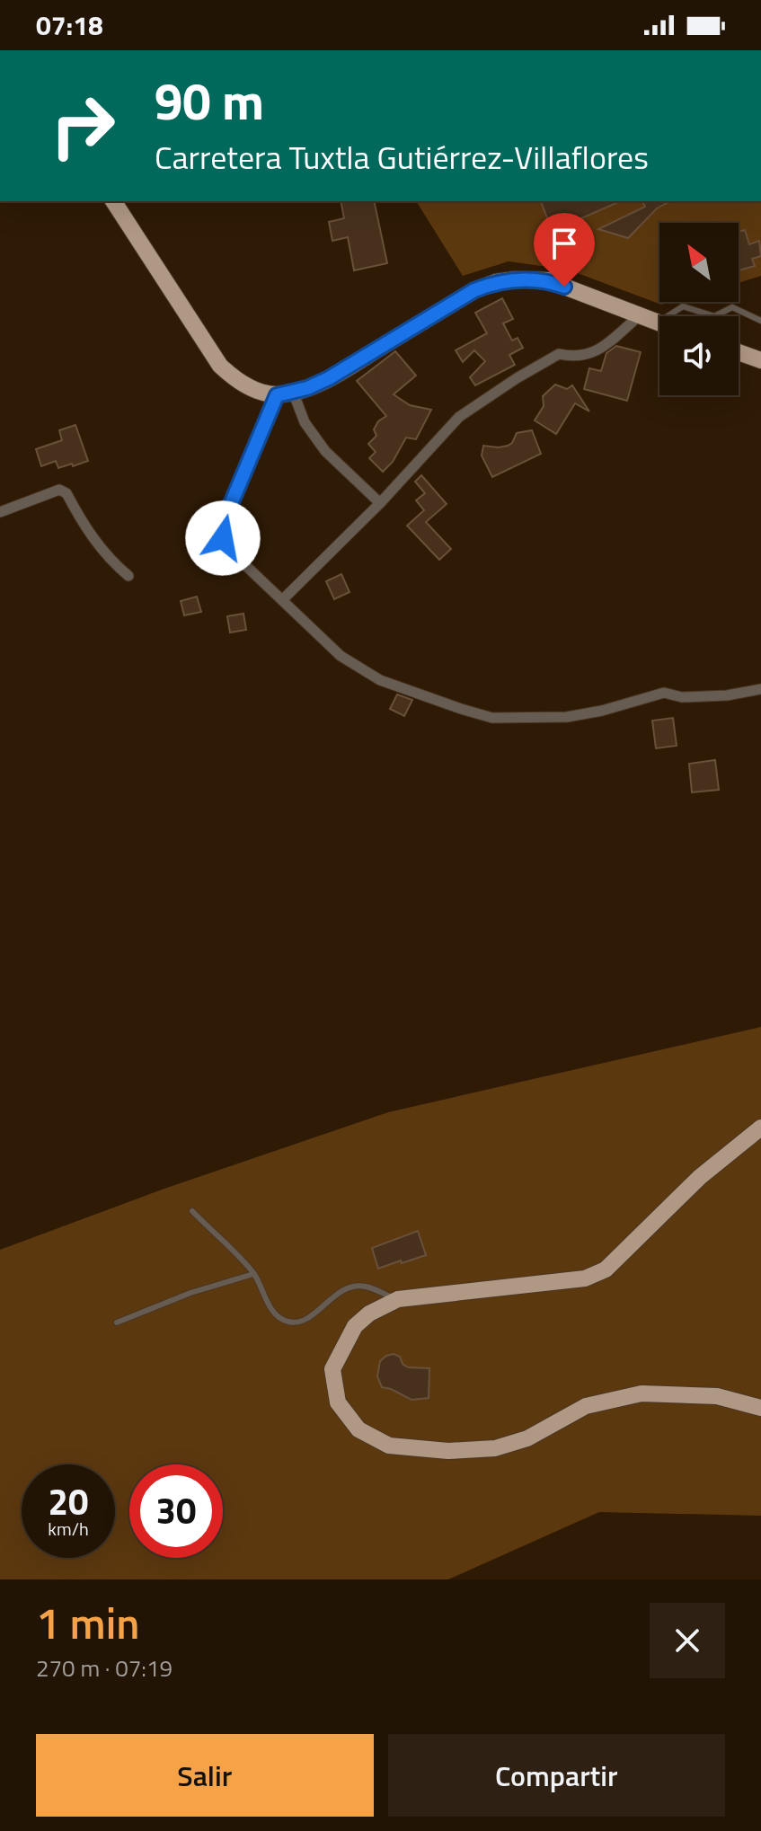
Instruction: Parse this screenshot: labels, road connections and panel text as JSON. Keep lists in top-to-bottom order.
{
  "north": "top left",
  "page": {
    "status": "07:18",
    "turn": ["90 m", "Carretera Tuxtla Gutiérrez-Villaflores"],
    "speed": "20 km/h",
    "limit": "30",
    "heading": ["1 min", "270 m · 07:19"],
    "buttons": ["Salir", "Compartir"]
  }
}
